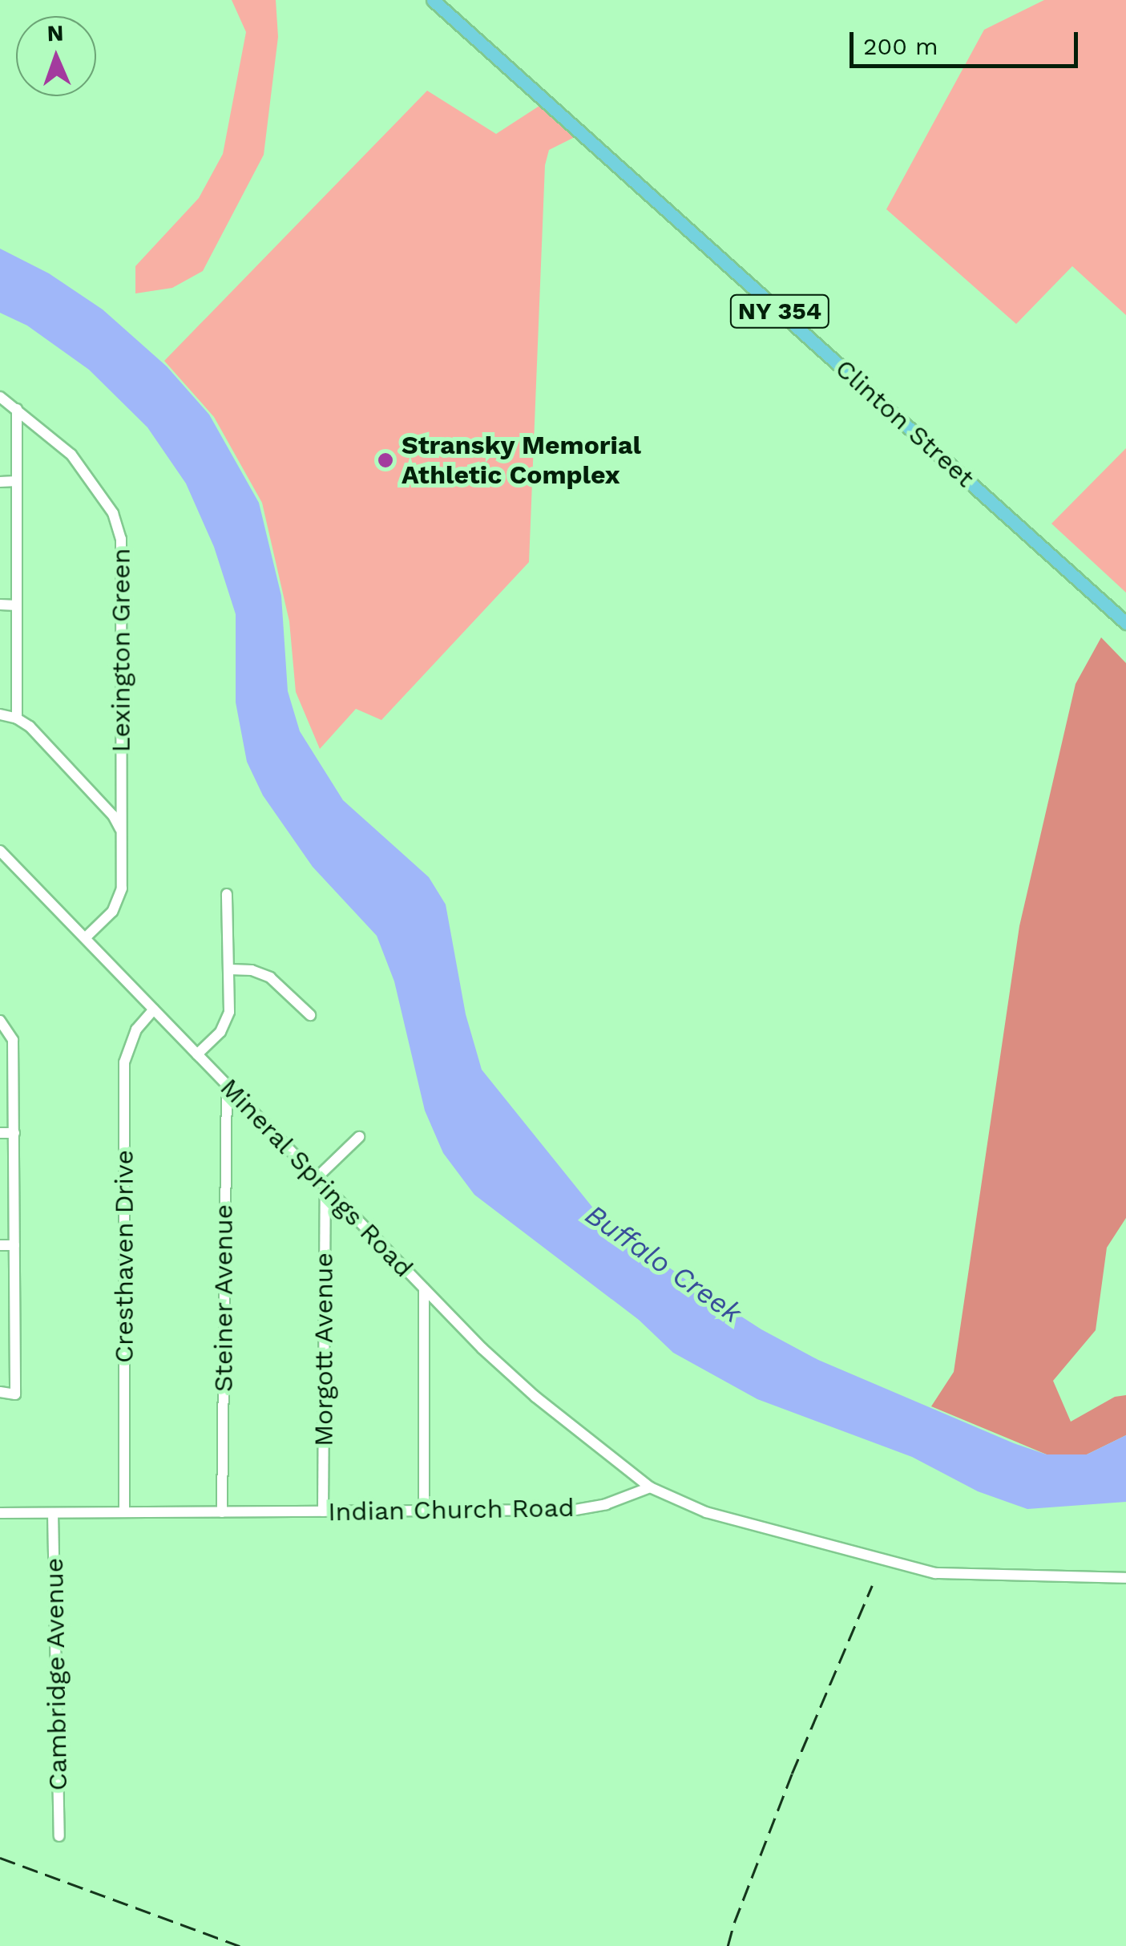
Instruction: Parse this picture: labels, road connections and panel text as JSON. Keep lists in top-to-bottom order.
{
  "streets": {
    "main road": ["NY 354", "Clinton Street"],
    "street": [
      "Lexington Green",
      "Mineral Springs Road",
      "Cresthaven Drive",
      "Steiner Avenue",
      "Morgott Avenue",
      "Indian Church Road",
      "Cambridge Avenue"
    ]
  },
  "crossings": [
    ["Lexington Green", "Mineral Springs Road"],
    ["Mineral Springs Road", "Cresthaven Drive"],
    ["Mineral Springs Road", "Steiner Avenue"],
    ["Mineral Springs Road", "Morgott Avenue"],
    ["Mineral Springs Road", "Indian Church Road"],
    ["Cresthaven Drive", "Indian Church Road"],
    ["Steiner Avenue", "Indian Church Road"],
    ["Morgott Avenue", "Indian Church Road"],
    ["Indian Church Road", "Cambridge Avenue"]
  ],
  "water": ["Buffalo Creek"],
  "places": ["Stransky Memorial Athletic Complex"],
  "scale_bar": "200 m",
  "north": "top"
}
